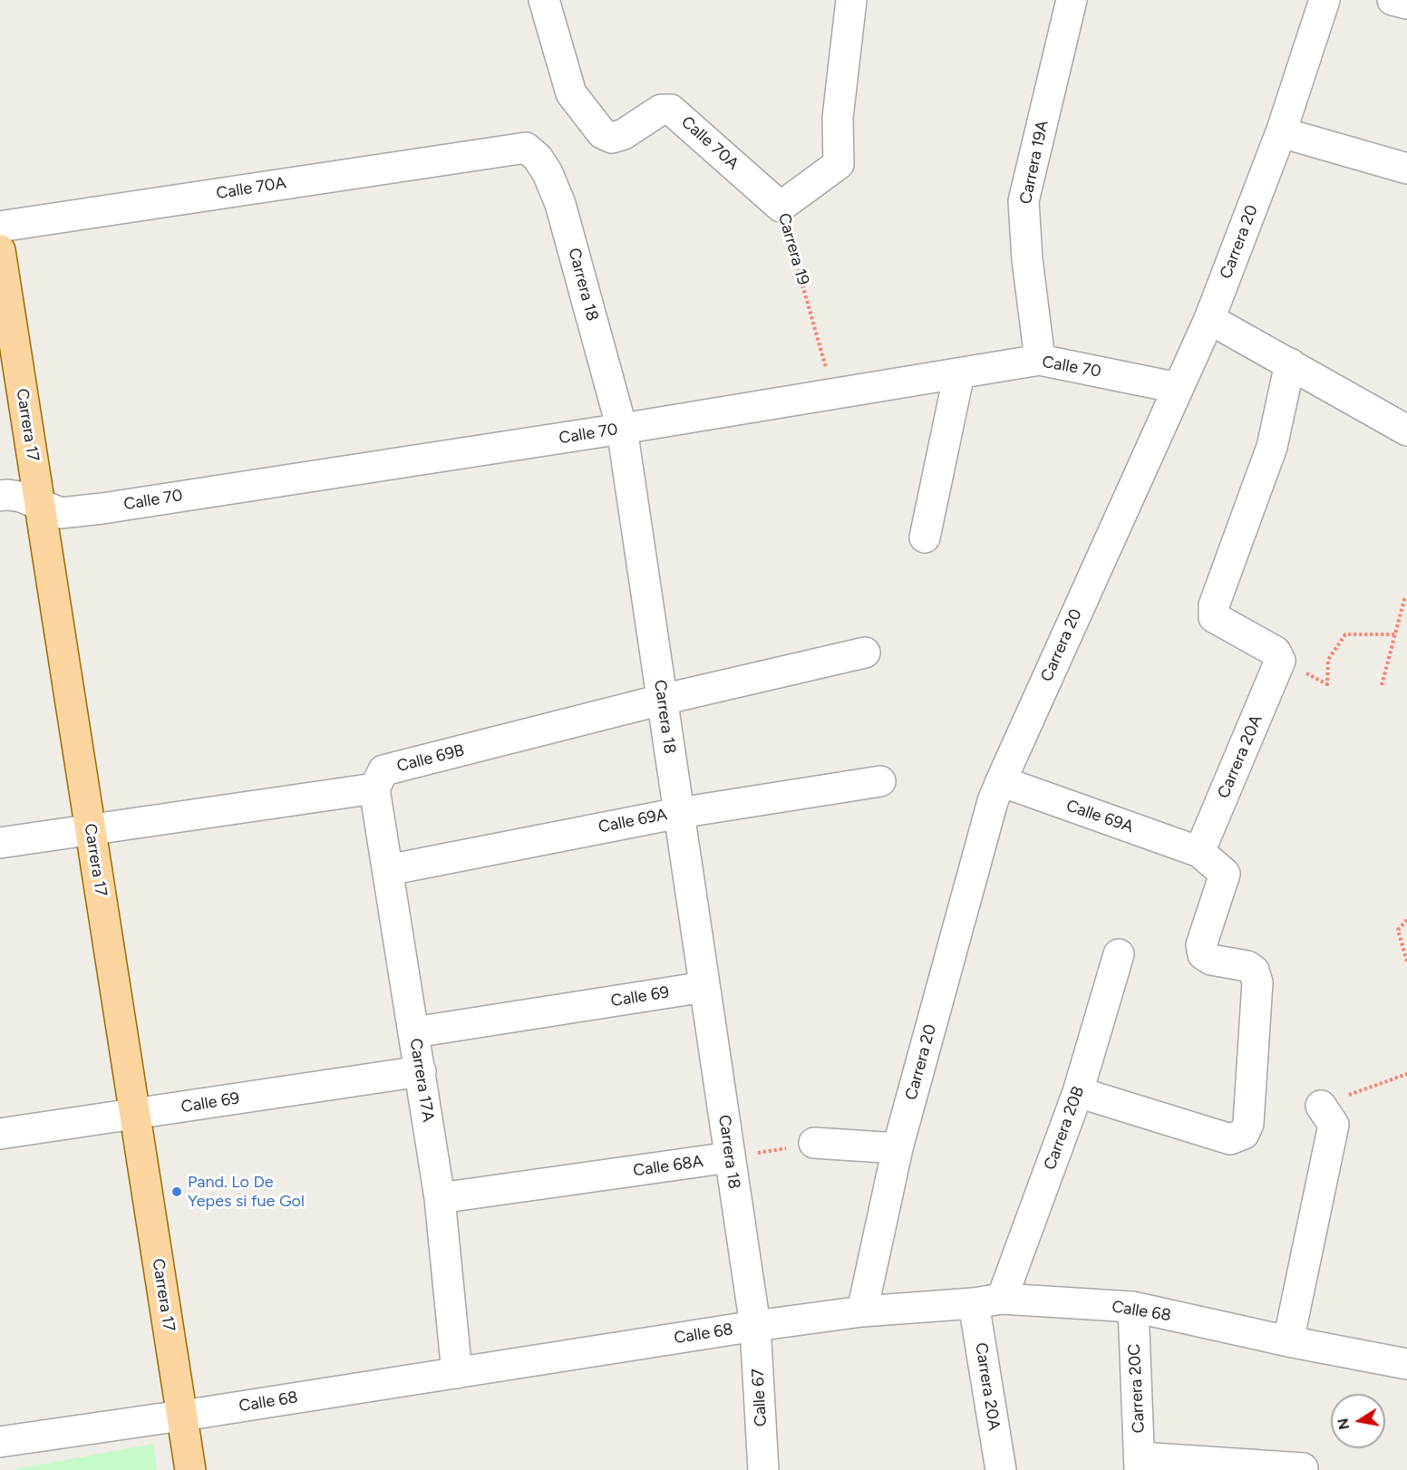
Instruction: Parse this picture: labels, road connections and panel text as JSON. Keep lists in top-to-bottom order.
{
  "streets": {
    "main road": ["Carrera 17"],
    "street": [
      "Calle 70A",
      "Carrera 19A",
      "Carrera 20",
      "Carrera 19",
      "Carrera 18",
      "Calle 70",
      "Carrera 20A",
      "Calle 69B",
      "Calle 69A",
      "Calle 69",
      "Carrera 17A",
      "Carrera 20B",
      "Calle 68A",
      "Calle 68",
      "Carrera 20C",
      "Calle 67"
    ]
  },
  "crossings": [
    ["Calle 70A", "Carrera 19"],
    ["Calle 70A", "Carrera 18"],
    ["Carrera 19A", "Calle 70"],
    ["Carrera 20", "Calle 70"],
    ["Carrera 20", "Calle 69A"],
    ["Carrera 20", "Calle 68"],
    ["Carrera 19", "Calle 70"],
    ["Carrera 18", "Calle 70"],
    ["Carrera 18", "Calle 69B"],
    ["Carrera 18", "Calle 69A"],
    ["Carrera 18", "Calle 69"],
    ["Carrera 18", "Calle 68A"],
    ["Carrera 18", "Calle 68"],
    ["Carrera 18", "Calle 67"],
    ["Calle 70", "Carrera 17"],
    ["Carrera 17", "Calle 69"],
    ["Carrera 17", "Calle 68"],
    ["Carrera 20A", "Calle 69A"],
    ["Carrera 20A", "Carrera 20B"],
    ["Carrera 20A", "Calle 68"],
    ["Calle 69B", "Carrera 17A"],
    ["Calle 69A", "Carrera 17A"],
    ["Calle 69", "Carrera 17A"],
    ["Carrera 17A", "Calle 68A"],
    ["Carrera 17A", "Calle 68"],
    ["Carrera 20B", "Calle 68"],
    ["Calle 68", "Carrera 20C"],
    ["Calle 68", "Calle 67"]
  ],
  "places": ["Pand. Lo De Yepes si fue Gol"],
  "north": "left"
}
